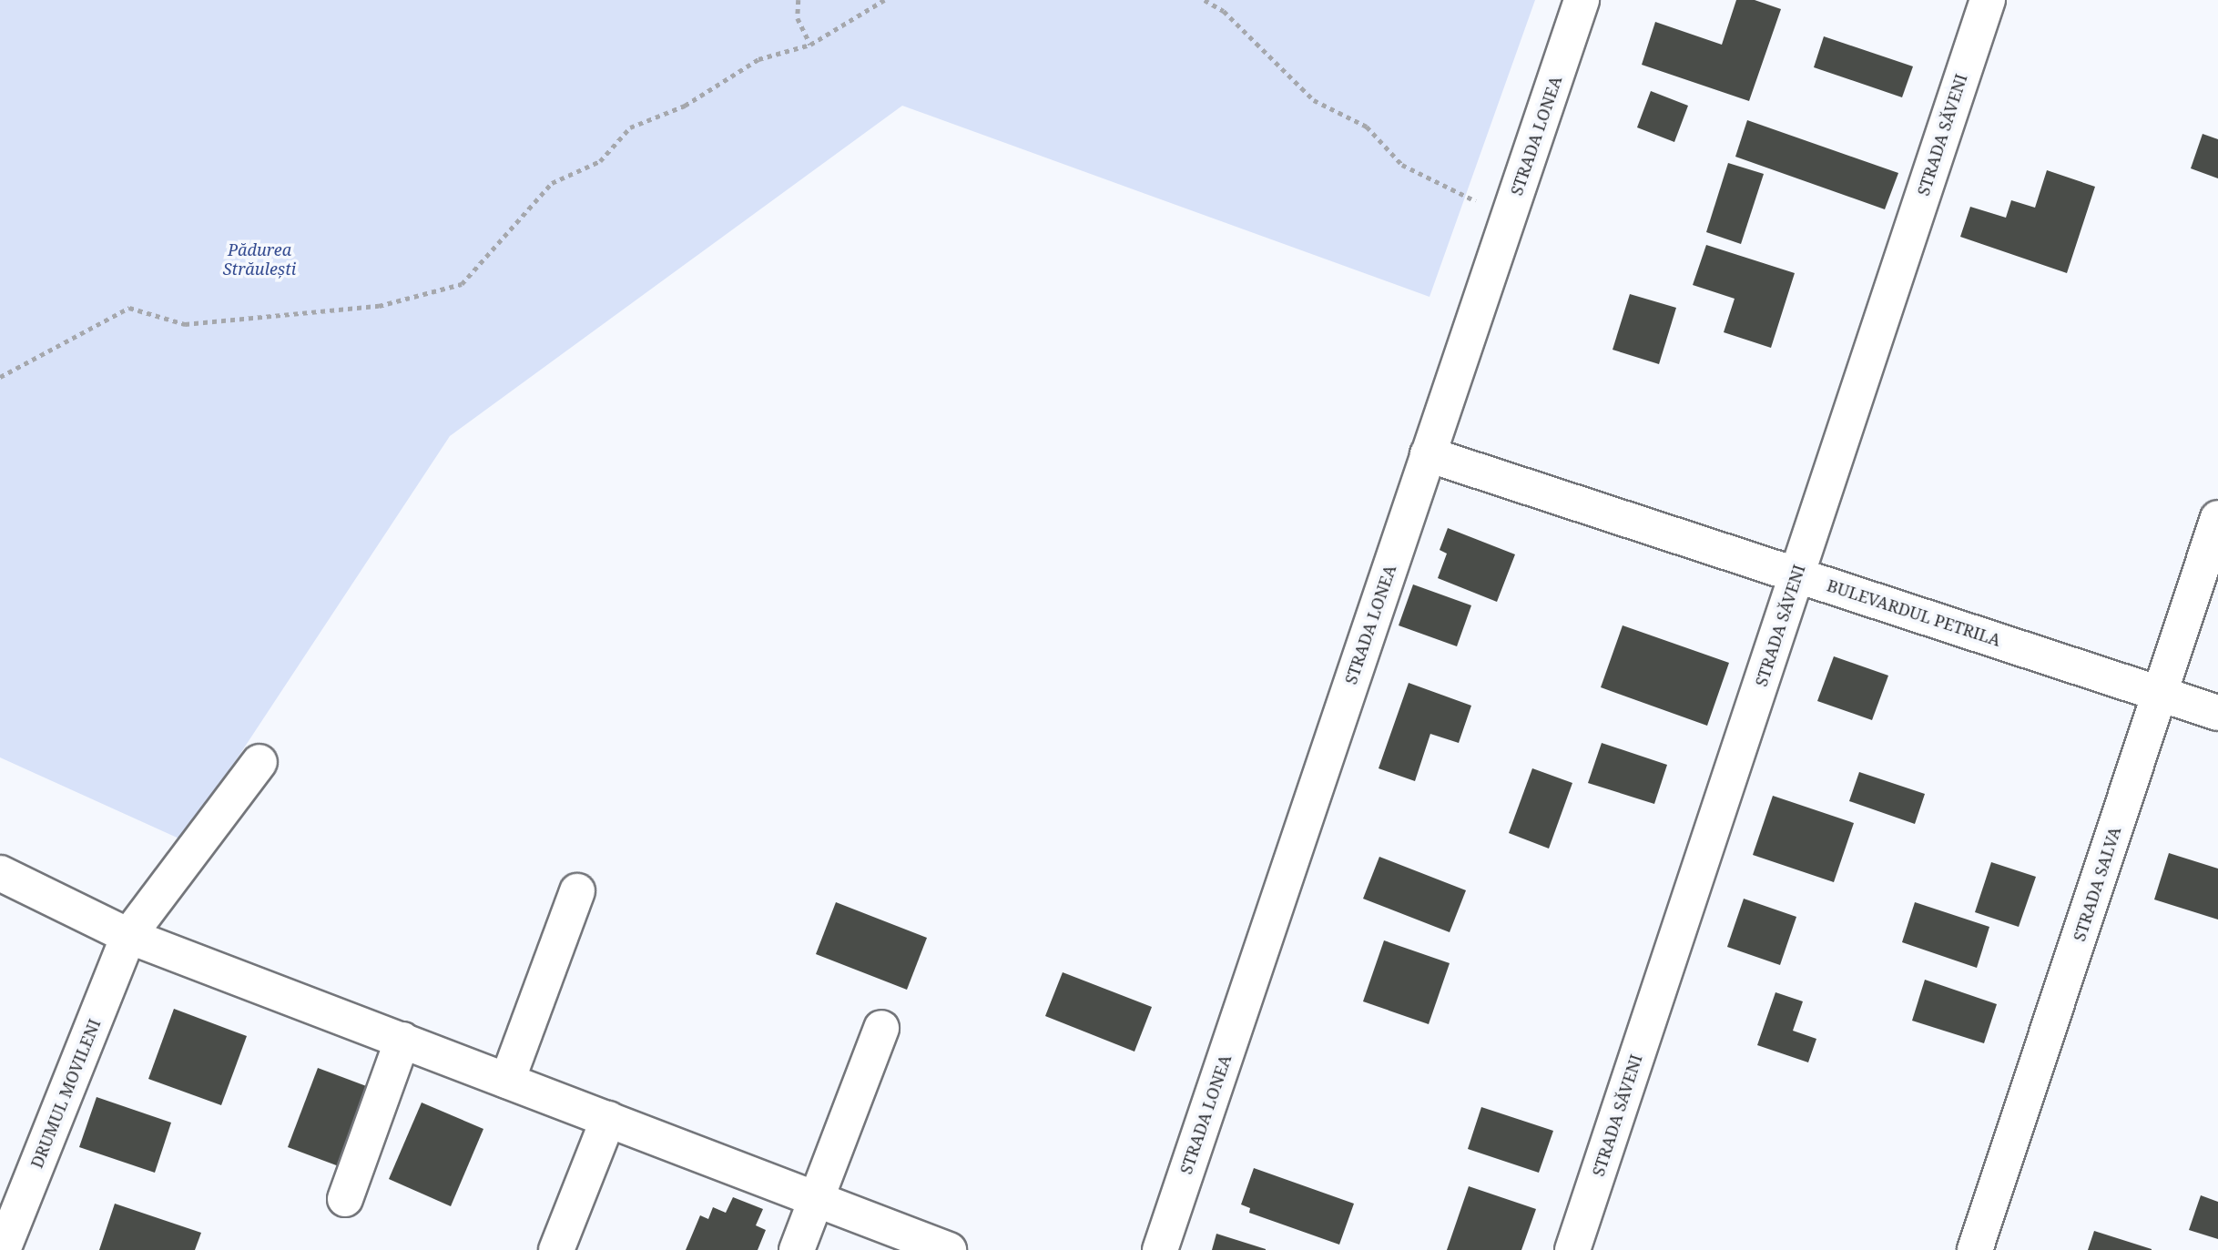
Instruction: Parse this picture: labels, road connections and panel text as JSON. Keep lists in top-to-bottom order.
{
  "streets": {
    "street": [
      "STRADA SĂVENI",
      "STRADA LONEA",
      "BULEVARDUL PETRILA",
      "STRADA SALVA",
      "DRUMUL MOVILENI"
    ]
  },
  "crossings": [
    ["STRADA SĂVENI", "BULEVARDUL PETRILA"],
    ["STRADA LONEA", "BULEVARDUL PETRILA"],
    ["BULEVARDUL PETRILA", "STRADA SALVA"]
  ],
  "parks": ["Pădurea Străulești"]
}
